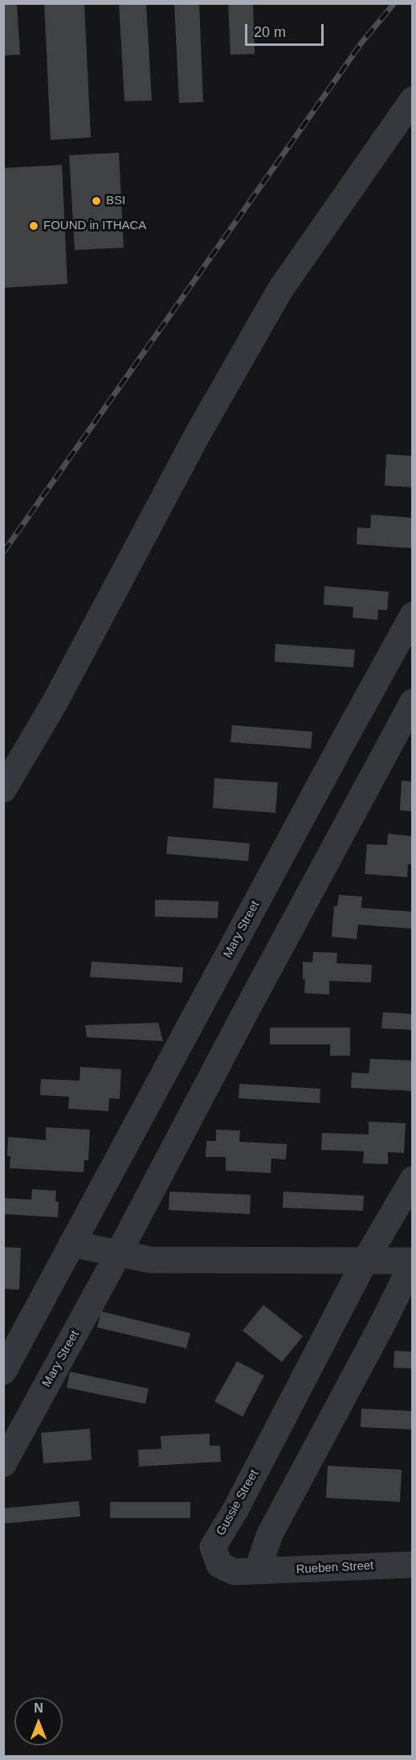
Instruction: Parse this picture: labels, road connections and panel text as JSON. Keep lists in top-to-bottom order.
{
  "streets": {
    "street": ["Mary Street", "Gussie Street", "Rueben Street"]
  },
  "crossings": [
    ["Gussie Street", "Rueben Street"]
  ],
  "places": ["BSI", "FOUND in ITHACA"],
  "scale_bar": "20 m",
  "north": "top"
}
